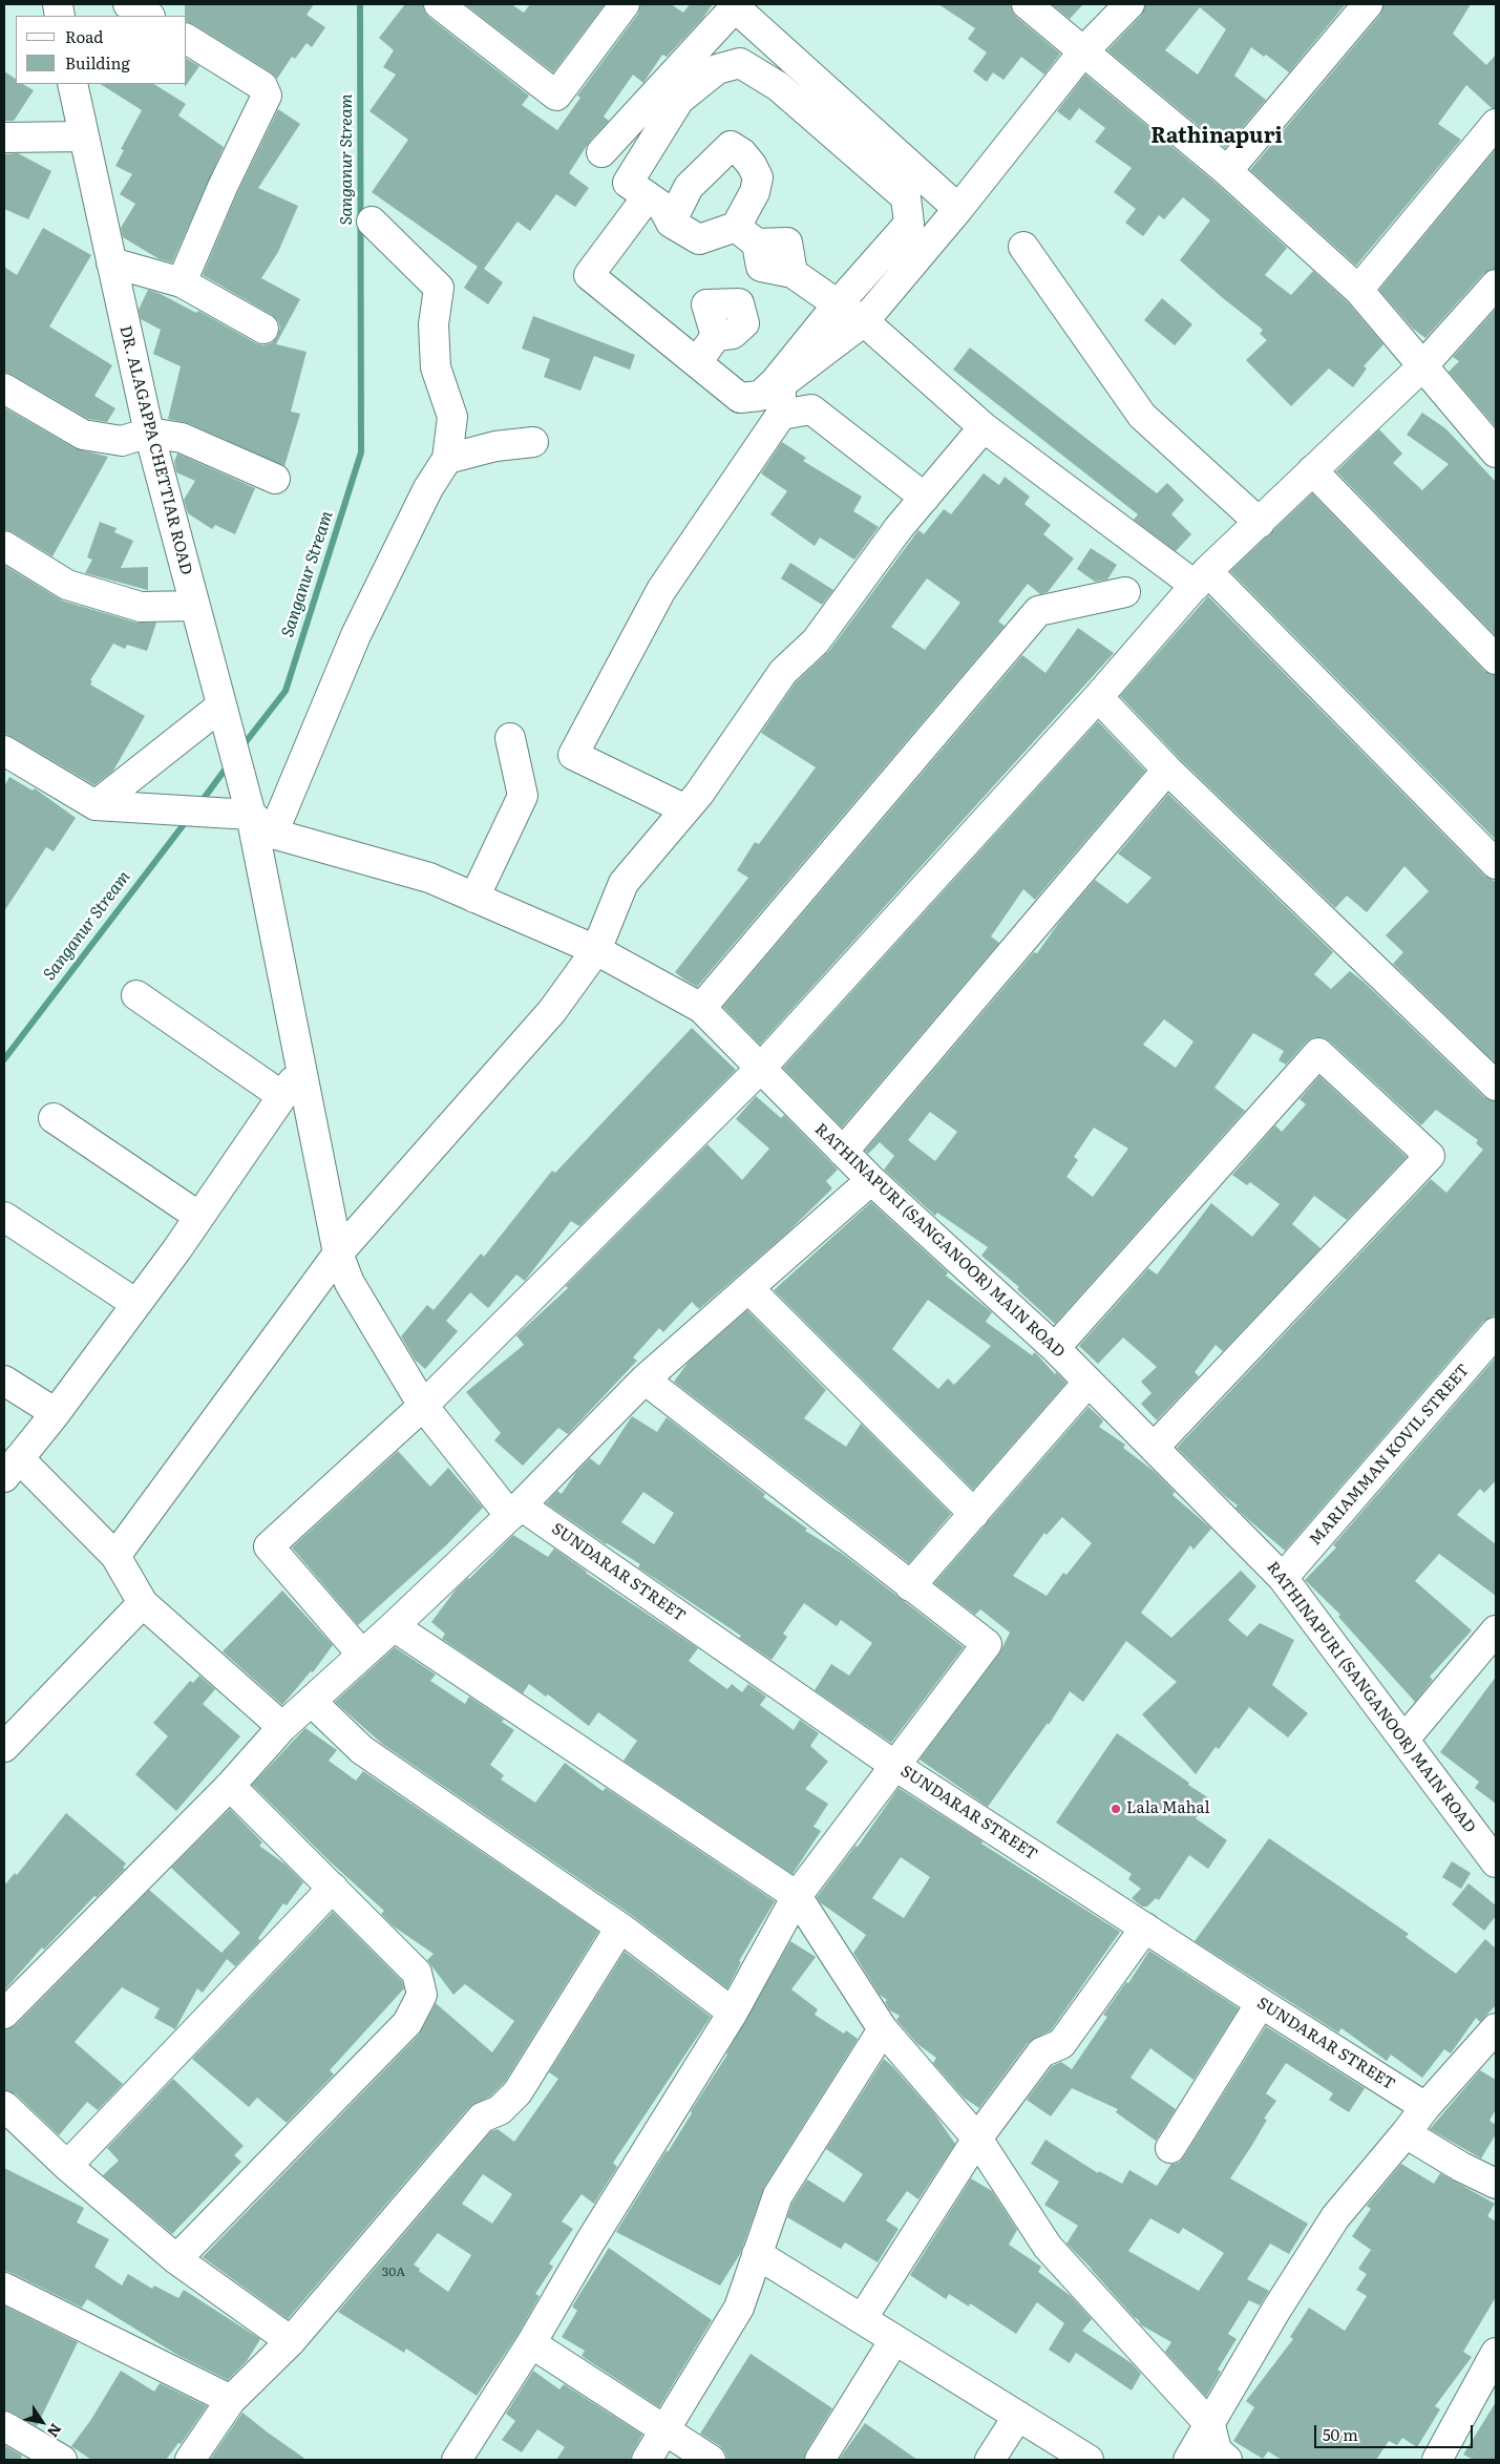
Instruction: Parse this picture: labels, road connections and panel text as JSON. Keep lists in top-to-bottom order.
{
  "streets": {
    "street": [
      "DR. ALAGAPPA CHETTIAR ROAD",
      "RATHINAPURI (SANGANOOR) MAIN ROAD",
      "MARIAMMAN KOVIL STREET",
      "SUNDARAR STREET"
    ]
  },
  "crossings": [
    ["DR. ALAGAPPA CHETTIAR ROAD", "RATHINAPURI (SANGANOOR) MAIN ROAD"],
    ["DR. ALAGAPPA CHETTIAR ROAD", "SUNDARAR STREET"],
    ["RATHINAPURI (SANGANOOR) MAIN ROAD", "MARIAMMAN KOVIL STREET"]
  ],
  "districts": ["Rathinapuri"],
  "water": ["Sanganur Stream"],
  "places": ["Lala Mahal"],
  "house_numbers": ["30A"],
  "legend": ["Road", "Building"],
  "scale_bar": "50 m",
  "north": "bottom right"
}
